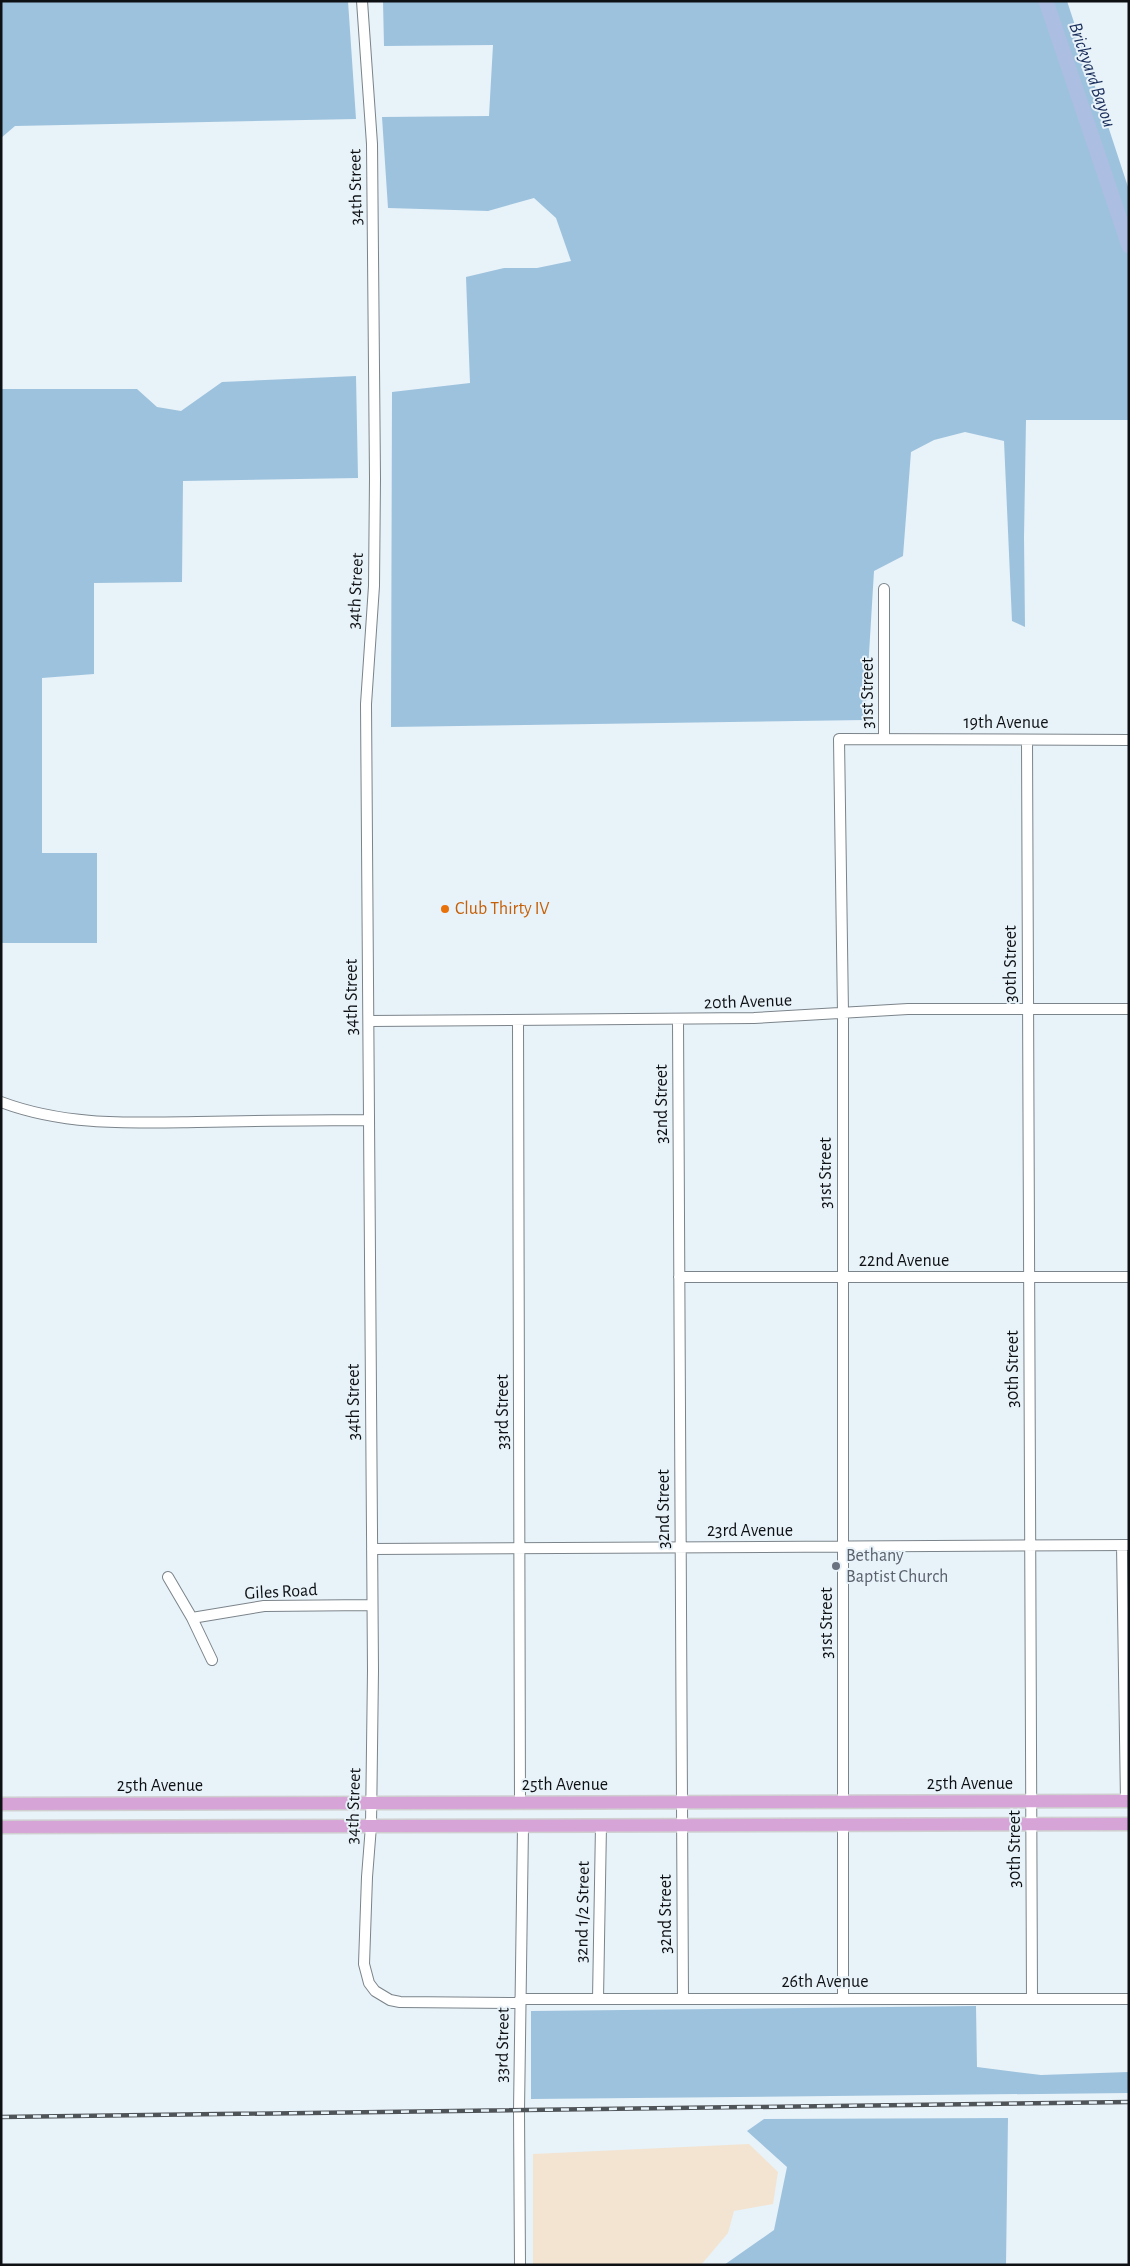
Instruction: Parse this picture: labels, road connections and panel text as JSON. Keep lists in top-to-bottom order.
{
  "streets": {
    "main road": ["25th Avenue"],
    "street": [
      "34th Street",
      "31st Street",
      "19th Avenue",
      "30th Street",
      "20th Avenue",
      "32nd Street",
      "22nd Avenue",
      "33rd Street",
      "23rd Avenue",
      "Giles Road",
      "32nd 1/2 Street",
      "26th Avenue"
    ]
  },
  "crossings": [
    ["34th Street", "20th Avenue"],
    ["34th Street", "23rd Avenue"],
    ["34th Street", "Giles Road"],
    ["34th Street", "25th Avenue"],
    ["34th Street", "26th Avenue"],
    ["31st Street", "19th Avenue"],
    ["31st Street", "20th Avenue"],
    ["31st Street", "22nd Avenue"],
    ["31st Street", "23rd Avenue"],
    ["31st Street", "25th Avenue"],
    ["19th Avenue", "30th Street"],
    ["30th Street", "20th Avenue"],
    ["30th Street", "22nd Avenue"],
    ["30th Street", "23rd Avenue"],
    ["30th Street", "25th Avenue"],
    ["30th Street", "26th Avenue"],
    ["20th Avenue", "32nd Street"],
    ["20th Avenue", "33rd Street"],
    ["32nd Street", "22nd Avenue"],
    ["32nd Street", "23rd Avenue"],
    ["32nd Street", "25th Avenue"],
    ["32nd Street", "26th Avenue"],
    ["33rd Street", "23rd Avenue"],
    ["33rd Street", "25th Avenue"],
    ["33rd Street", "26th Avenue"],
    ["32nd 1/2 Street", "26th Avenue"]
  ],
  "water": ["Brickyard Bayou"],
  "places": ["Club Thirty IV", "Bethany Baptist Church"]
}
